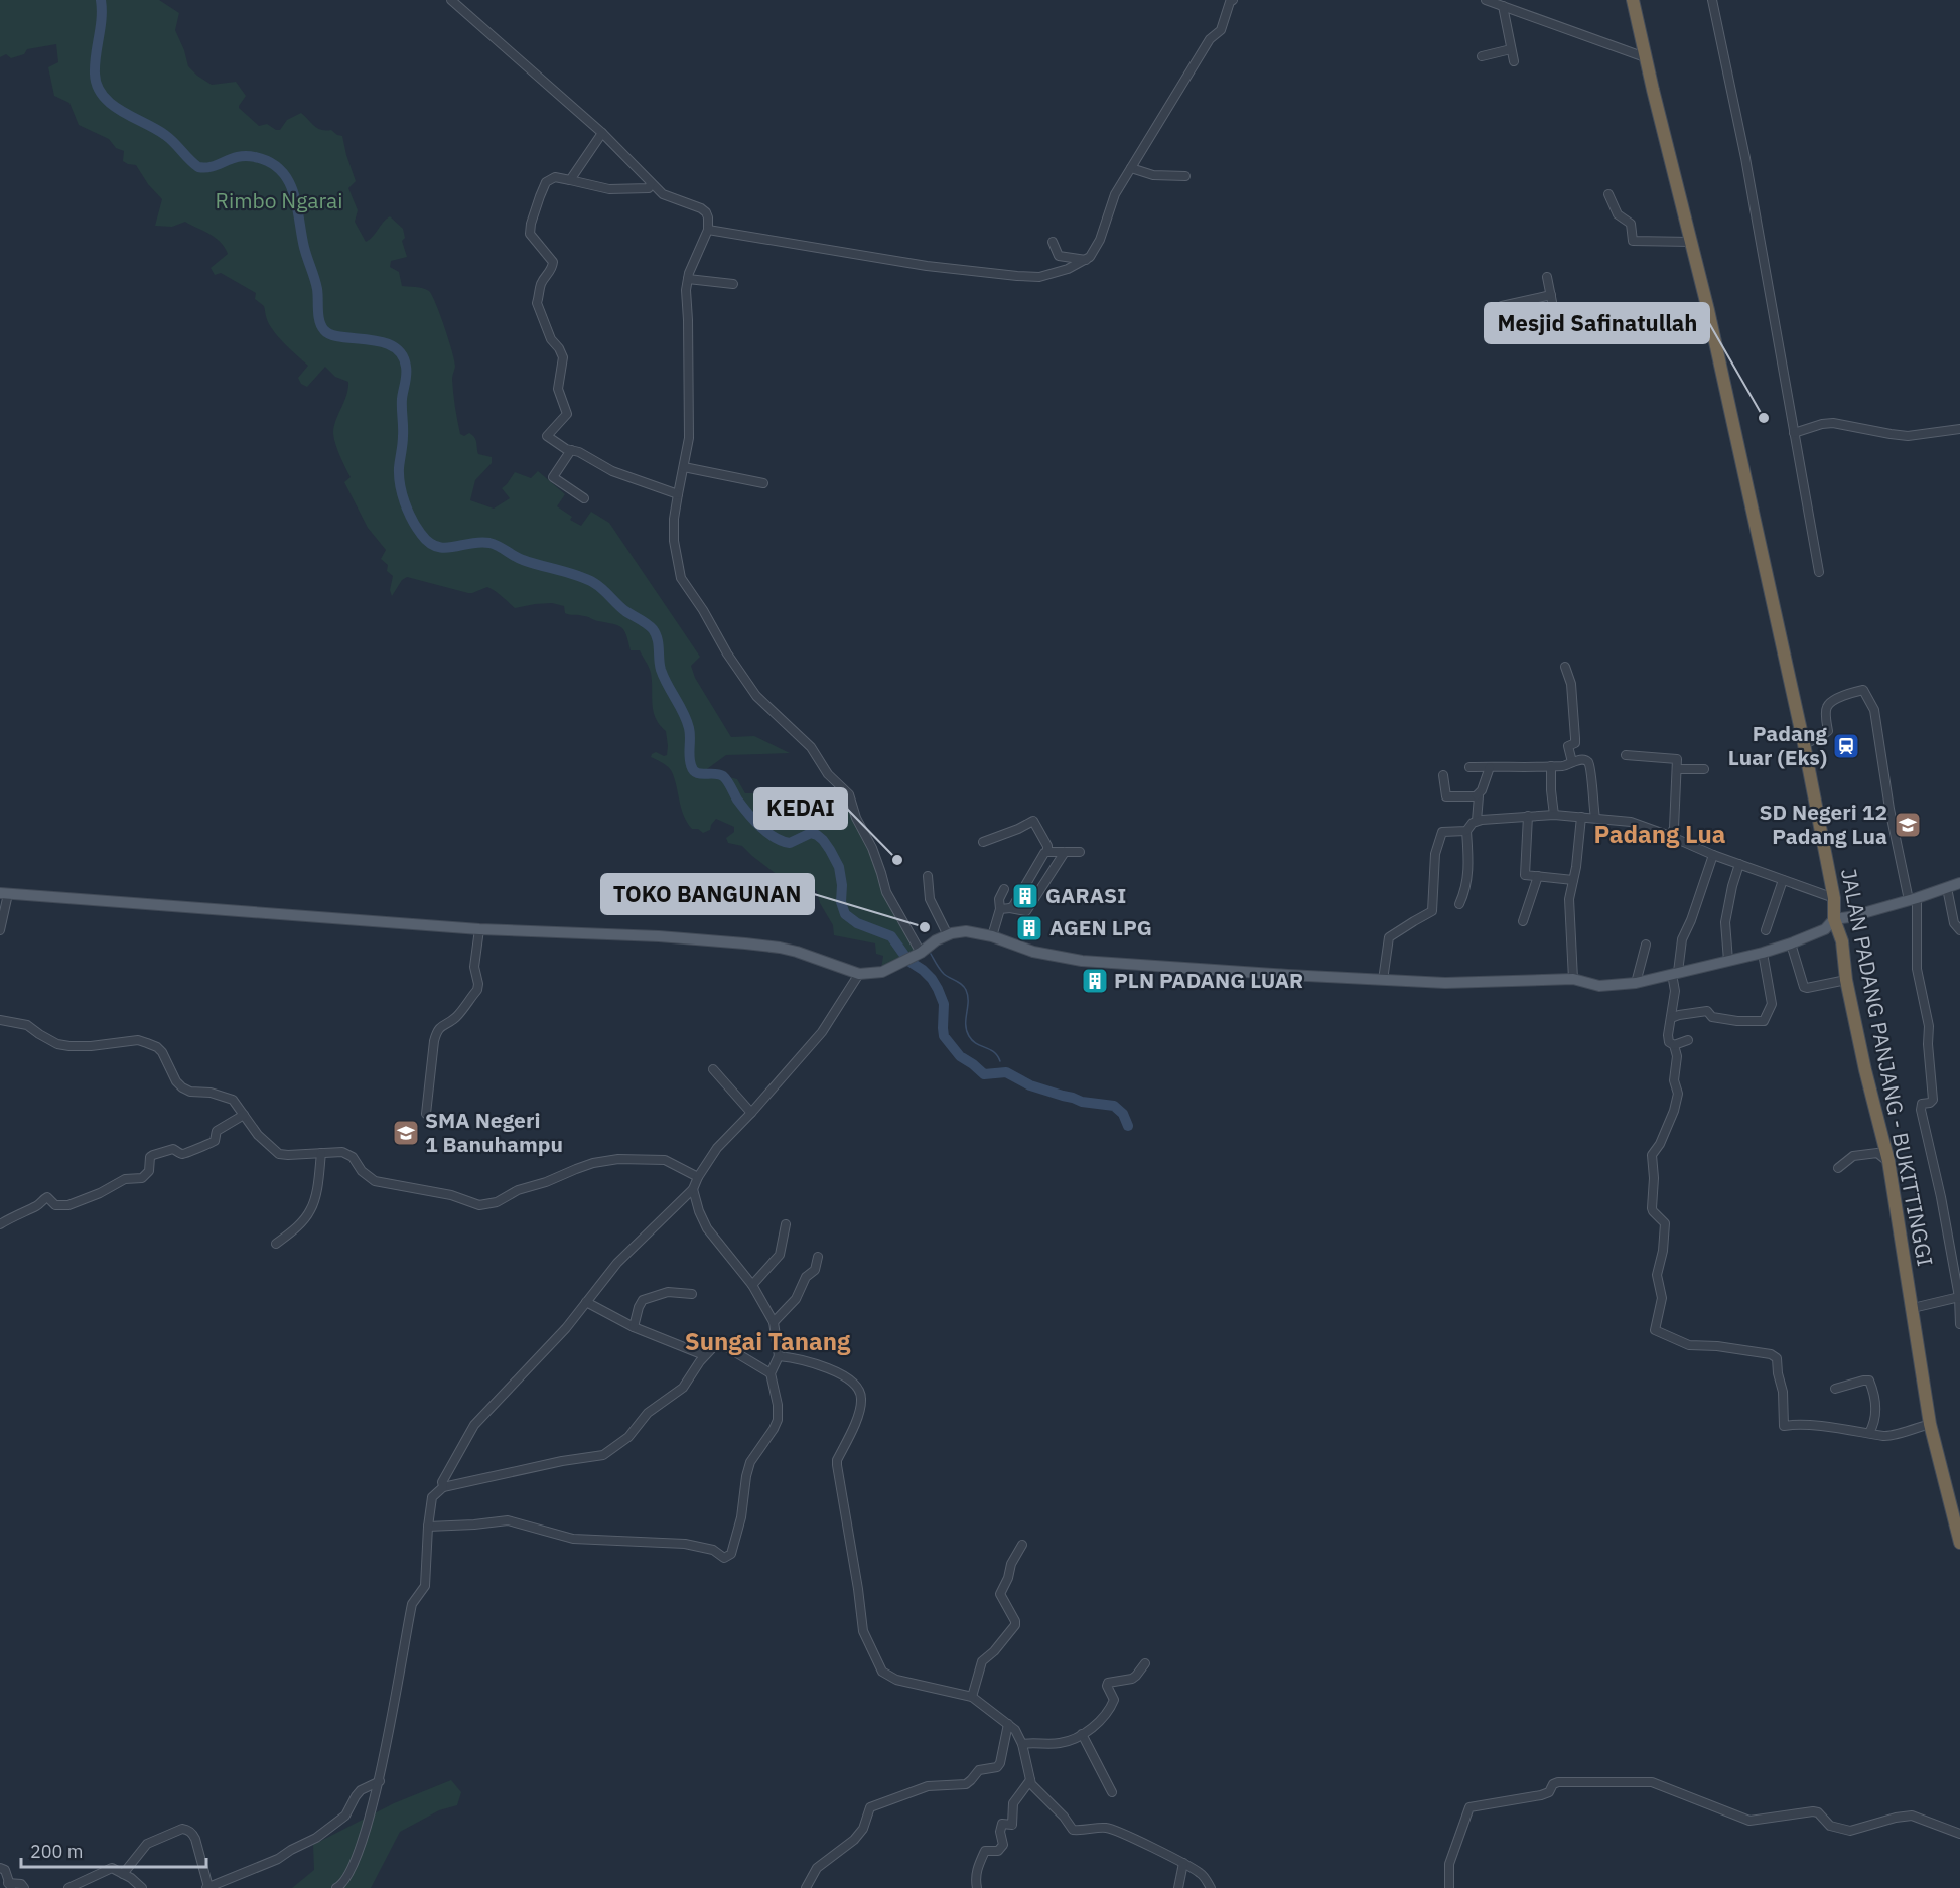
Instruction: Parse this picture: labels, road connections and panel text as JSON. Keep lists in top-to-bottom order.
{
  "streets": {
    "highway": ["JALAN PADANG PANJANG - BUKITTINGGI"]
  },
  "districts": ["Padang Lua", "Sungai Tanang"],
  "parks": ["Rimbo Ngarai"],
  "places": {
    "other": ["Mesjid Safinatullah", "KEDAI", "TOKO BANGUNAN"],
    "station": ["Padang Luar (Eks)"],
    "school or university": ["SD Negeri 12 Padang Lua", "SMA Negeri 1 Banuhampu"],
    "building": ["GARASI", "AGEN LPG", "PLN PADANG LUAR"]
  },
  "scale_bar": "200 m"
}
